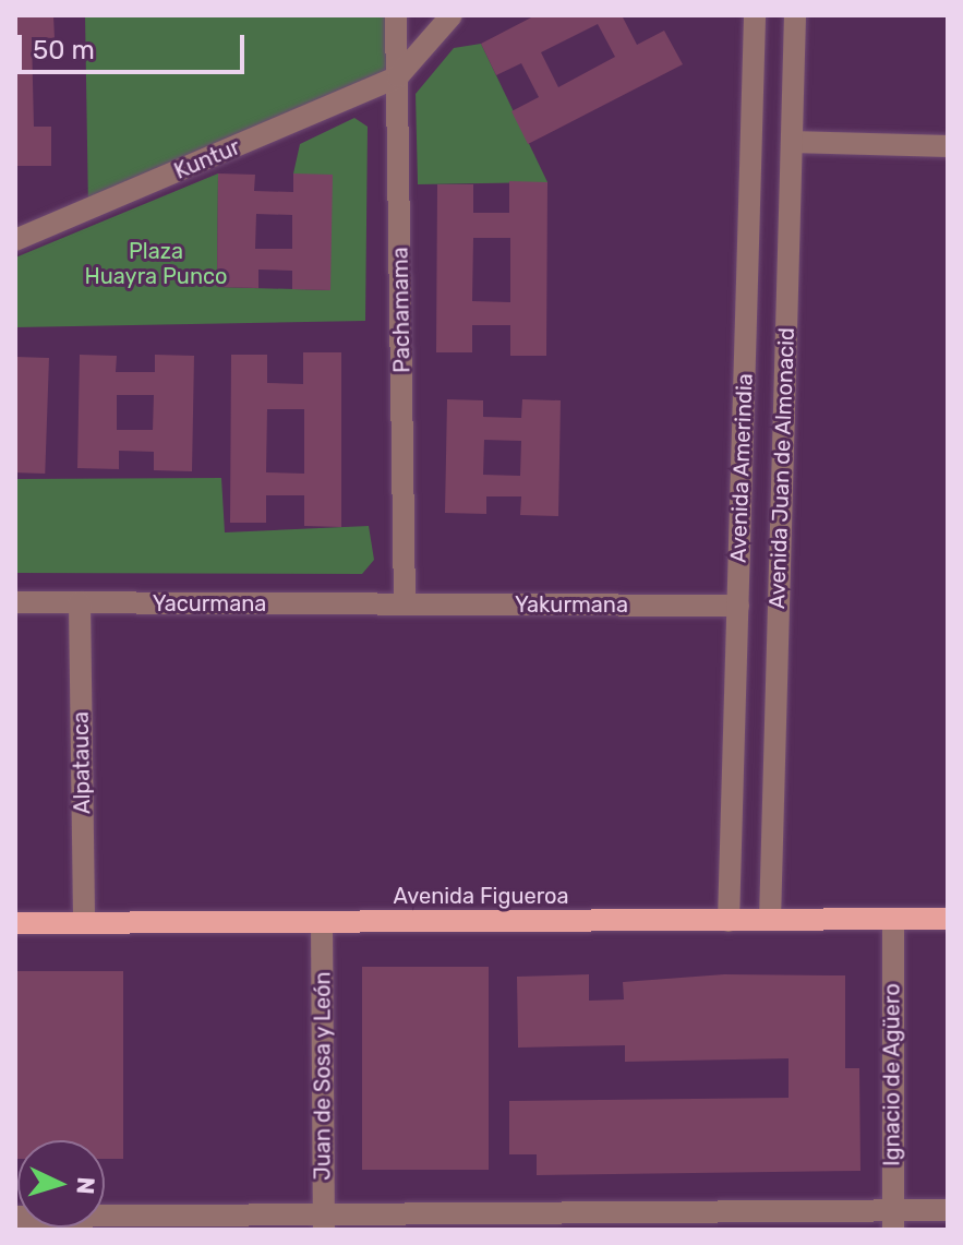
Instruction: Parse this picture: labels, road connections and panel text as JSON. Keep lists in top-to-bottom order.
{
  "streets": {
    "main road": ["Avenida Figueroa"],
    "street": [
      "Kuntur",
      "Pachamama",
      "Avenida Amerindia",
      "Avenida Juan de Almonacid",
      "Yacurmana",
      "Yakurmana",
      "Alpatauca",
      "Ignacio de Agüero",
      "Juan de Sosa y León"
    ]
  },
  "crossings": [
    ["Kuntur", "Pachamama"],
    ["Pachamama", "Yacurmana"],
    ["Pachamama", "Yakurmana"],
    ["Avenida Amerindia", "Yakurmana"],
    ["Avenida Amerindia", "Avenida Figueroa"],
    ["Avenida Juan de Almonacid", "Avenida Figueroa"],
    ["Yacurmana", "Yakurmana"],
    ["Yacurmana", "Alpatauca"],
    ["Alpatauca", "Avenida Figueroa"],
    ["Avenida Figueroa", "Ignacio de Agüero"],
    ["Avenida Figueroa", "Juan de Sosa y León"]
  ],
  "parks": ["Plaza Huayra Punco"],
  "scale_bar": "50 m",
  "north": "right"
}
